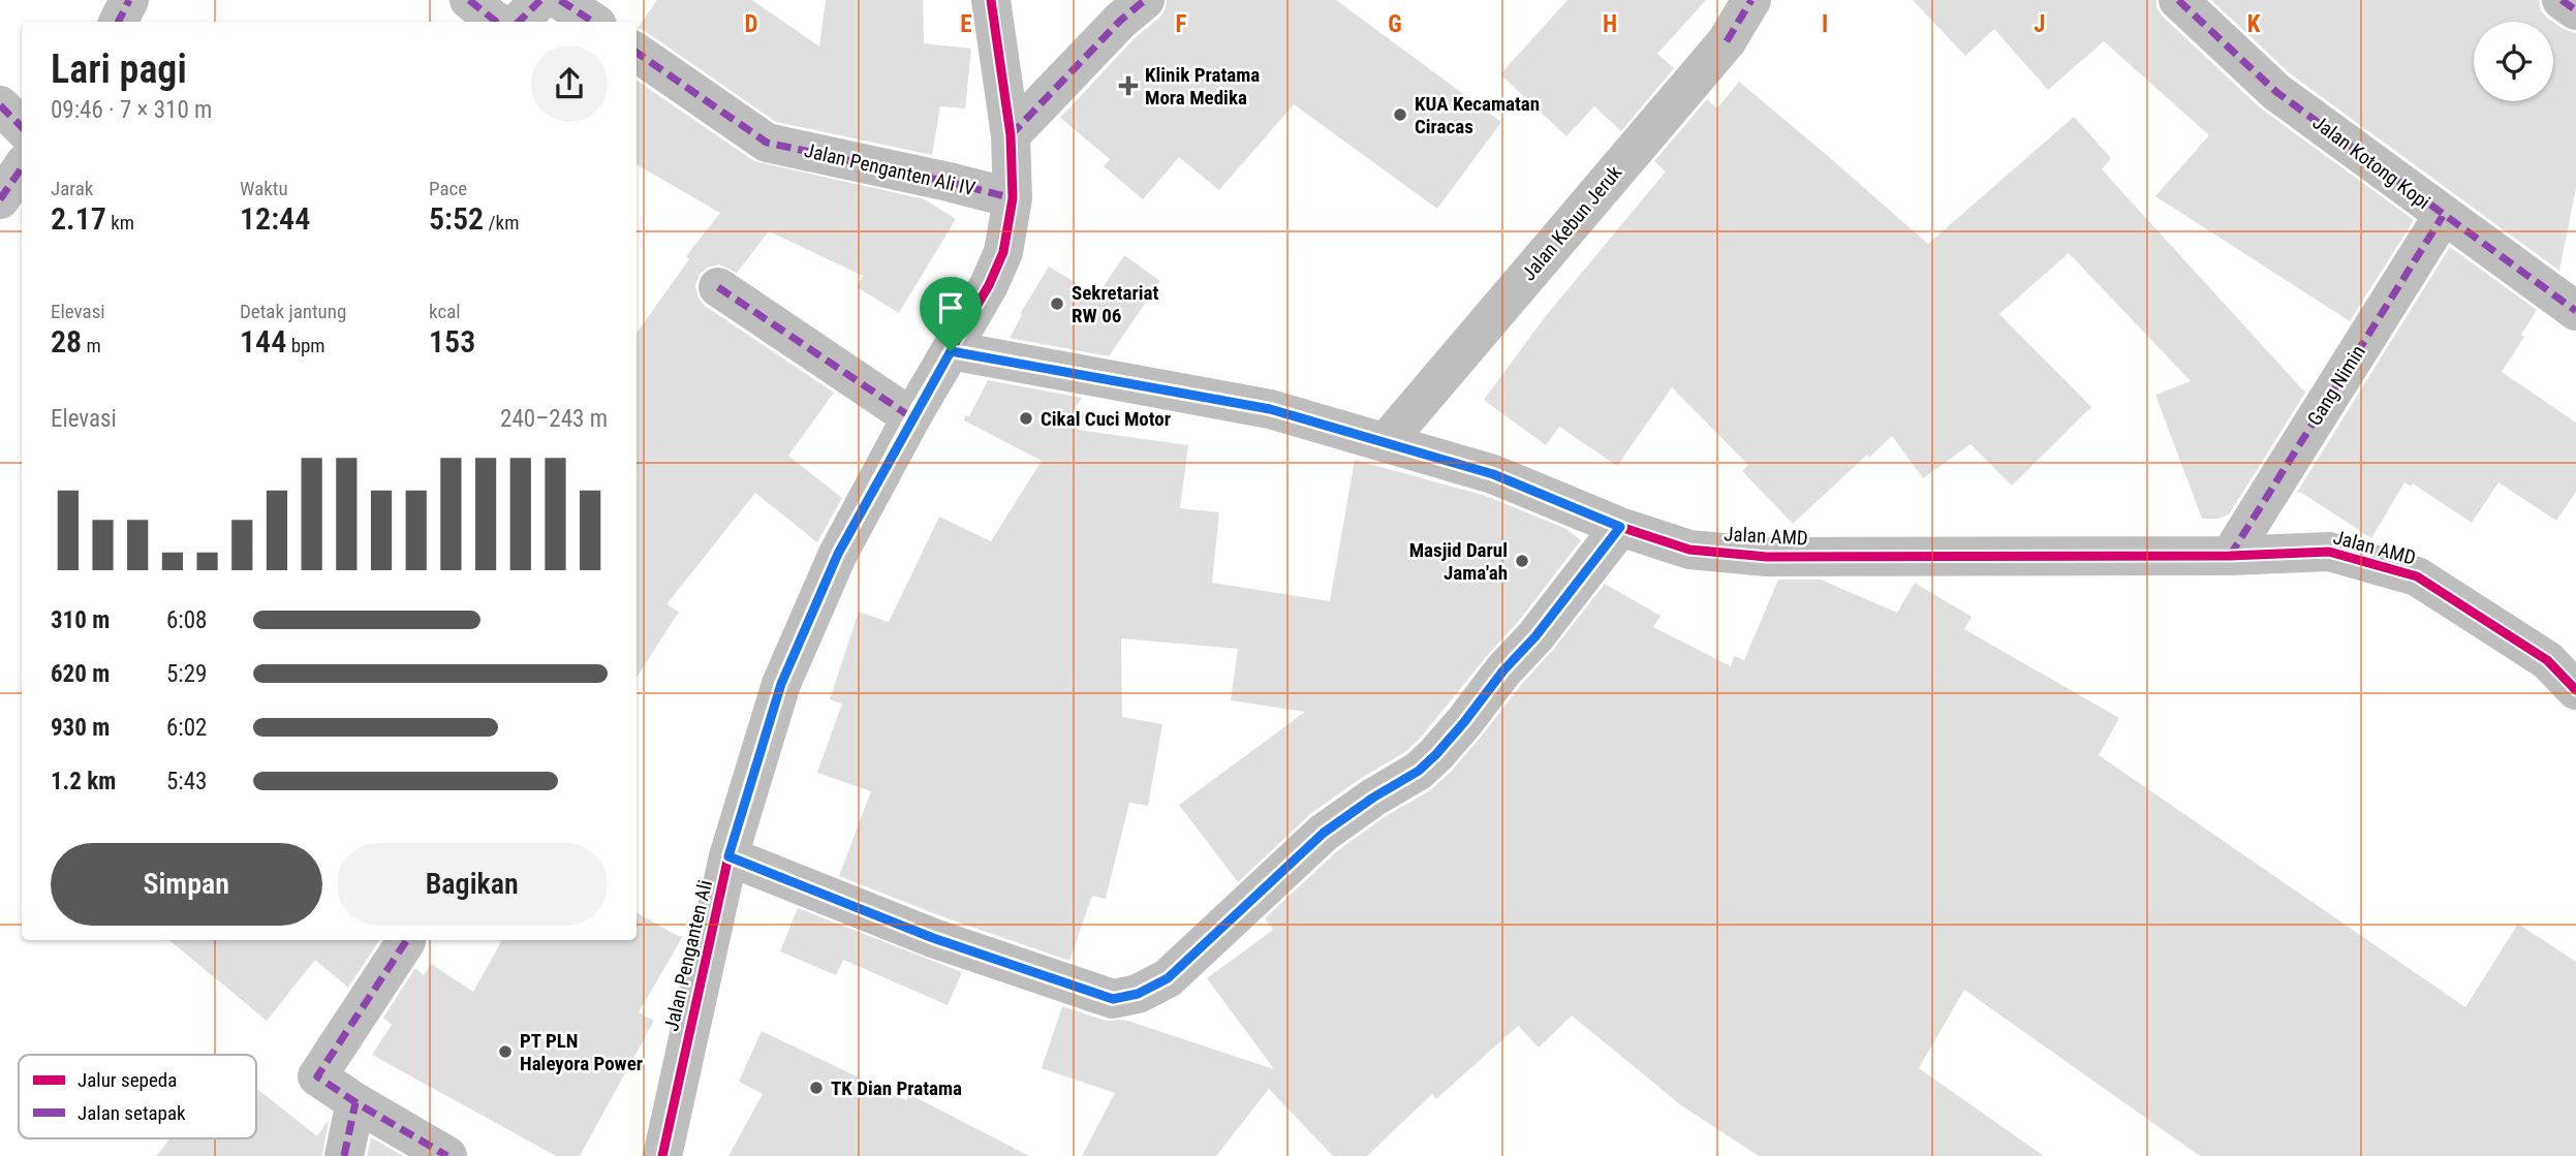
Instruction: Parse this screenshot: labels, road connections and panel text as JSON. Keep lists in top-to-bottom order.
{
  "streets": {
    "street": [
      "Jalan Kotong Kopi",
      "Jalan Penganten Ali IV",
      "Jalan Kebun Jeruk",
      "Gang Nimin",
      "Jalan AMD",
      "Jalan Penganten Ali"
    ]
  },
  "crossings": [
    ["Jalan Kotong Kopi", "Gang Nimin"],
    ["Jalan Penganten Ali IV", "Jalan Penganten Ali"],
    ["Jalan Kebun Jeruk", "Jalan AMD"],
    ["Gang Nimin", "Jalan AMD"],
    ["Jalan AMD", "Jalan Penganten Ali"]
  ],
  "places": {
    "health": ["Klinik Pratama Mora Medika"],
    "other": [
      "KUA Kecamatan Ciracas",
      "Sekretariat RW 06",
      "Cikal Cuci Motor",
      "Masjid Darul Jama'ah",
      "PT PLN Haleyora Power",
      "TK Dian Pratama"
    ]
  },
  "legend": ["Jalur sepeda", "Jalan setapak"],
  "page": {
    "heading": ["Lari pagi", "09:46 · 7 × 310 m"],
    "stats": [
      ["Jarak", "2.17 km"],
      ["Waktu", "12:44"],
      ["Pace", "5:52 /km"],
      ["Elevasi", "28 m"],
      ["Detak jantung", "144 bpm"],
      ["kcal", "153"]
    ],
    "chart": ["Elevasi", "240–243 m"],
    "list": [
      {
        "name": "310 m",
        "note": "6:08"
      },
      {
        "name": "620 m",
        "note": "5:29"
      },
      {
        "name": "930 m",
        "note": "6:02"
      },
      {
        "name": "1.2 km",
        "note": "5:43"
      }
    ],
    "buttons": ["Simpan", "Bagikan"]
  },
  "grid": {
    "columns": [
      "D",
      "E",
      "F",
      "G",
      "H",
      "I",
      "J",
      "K"
    ]
  }
}
